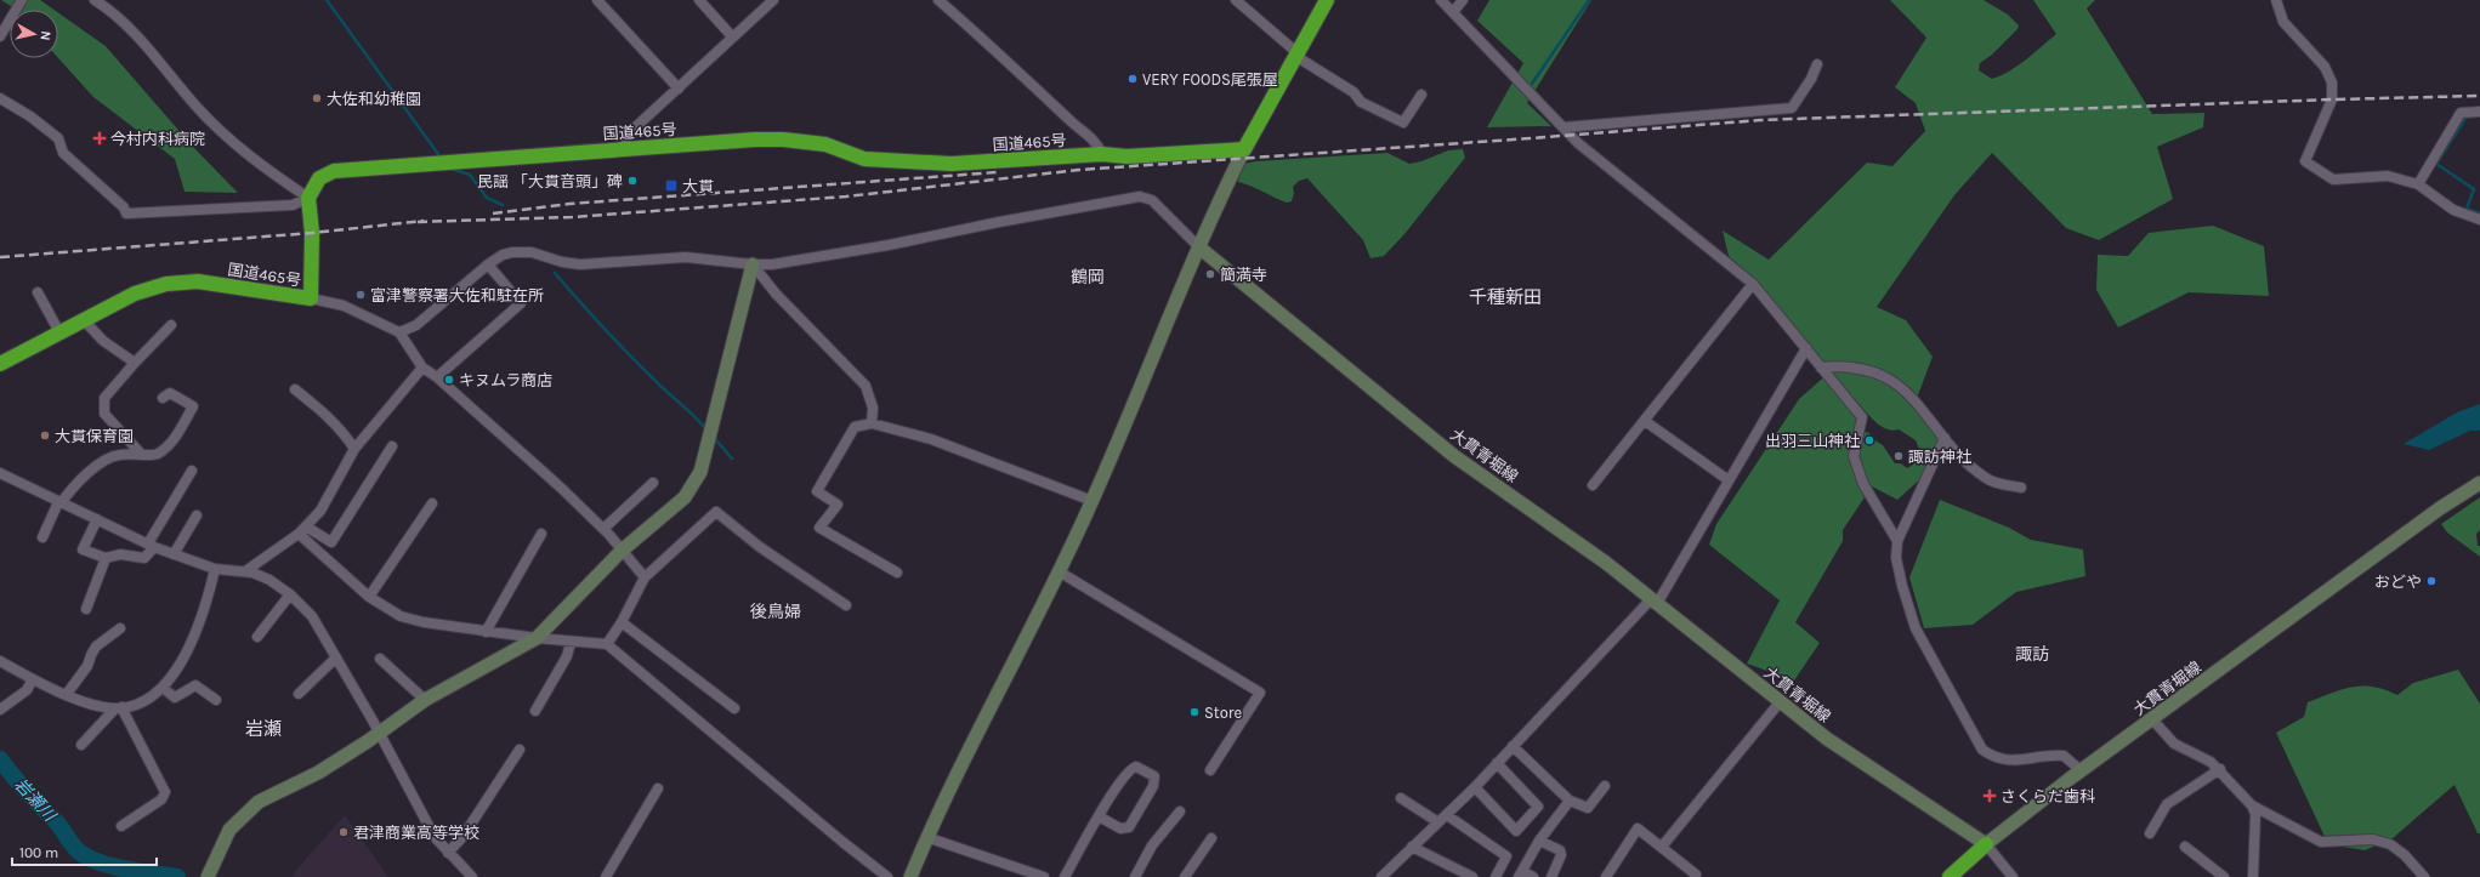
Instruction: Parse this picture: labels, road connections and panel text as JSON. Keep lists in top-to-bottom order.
{
  "streets": {
    "highway": ["国道465号"],
    "main road": ["大貫青堀線"]
  },
  "districts": [
    "鶴岡",
    "千種新田",
    "後鳥婦",
    "諏訪",
    "岩瀬"
  ],
  "water": ["岩瀬川"],
  "places": {
    "other": [
      "VERY FOODS尾張屋",
      "大佐和幼稚園",
      "民謡 「大貫音頭」碑",
      "簡満寺",
      "富津警察署大佐和駐在所",
      "キヌムラ商店",
      "大貫保育園",
      "出羽三山神社",
      "諏訪神社",
      "おどや",
      "Store",
      "君津商業高等学校"
    ],
    "health": ["今村内科病院", "さくらだ歯科"],
    "transit": ["大貫"]
  },
  "scale_bar": "100 m",
  "north": "right"
}
